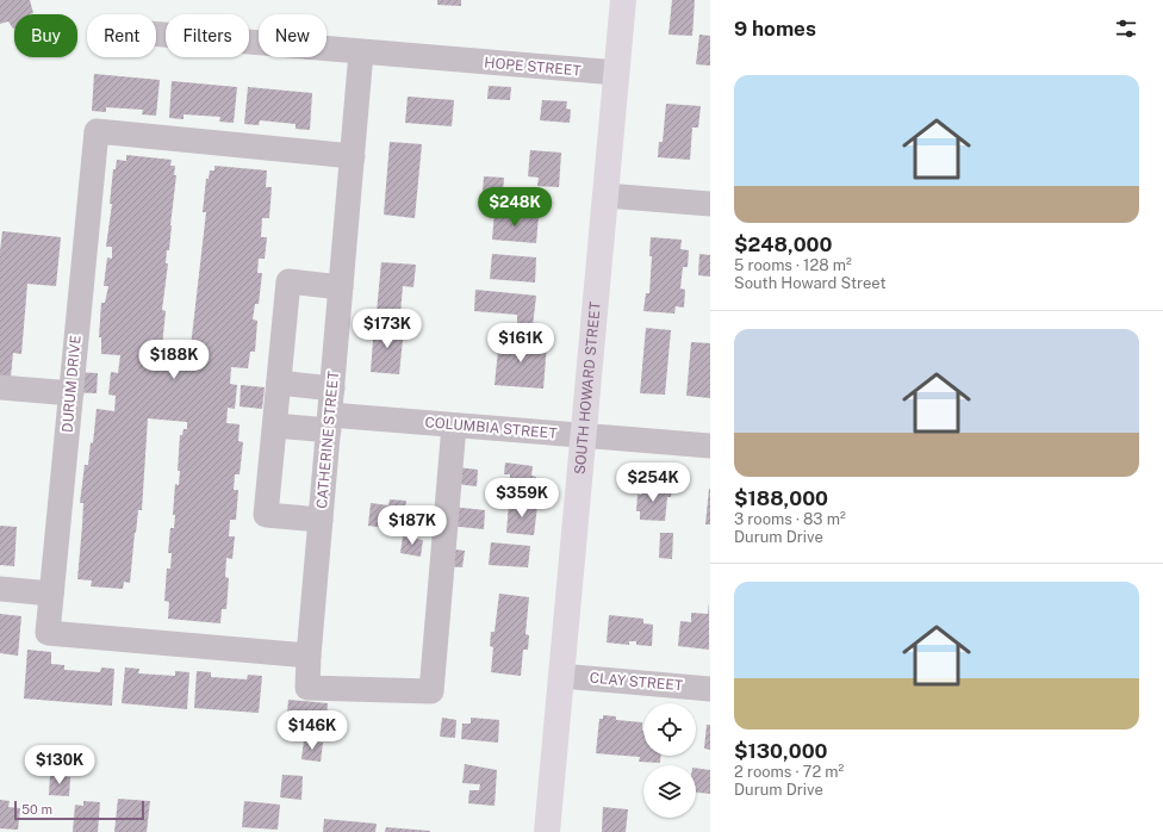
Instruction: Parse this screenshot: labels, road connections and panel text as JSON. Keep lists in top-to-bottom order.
{
  "streets": {
    "main road": ["SOUTH HOWARD STREET"],
    "street": [
      "HOPE STREET",
      "DURUM DRIVE",
      "COLUMBIA STREET",
      "CATHERINE STREET",
      "CLAY STREET"
    ]
  },
  "crossings": [
    ["HOPE STREET", "SOUTH HOWARD STREET"],
    ["HOPE STREET", "CATHERINE STREET"],
    ["DURUM DRIVE", "CATHERINE STREET"],
    ["SOUTH HOWARD STREET", "COLUMBIA STREET"],
    ["SOUTH HOWARD STREET", "CLAY STREET"],
    ["COLUMBIA STREET", "CATHERINE STREET"]
  ],
  "scale_bar": "50 m",
  "page": {
    "heading": "9 homes",
    "chip": [
      "Buy",
      "Rent",
      "Filters",
      "New"
    ],
    "list": [
      {
        "name": "$248,000",
        "note": "5 rooms · 128 m² · South Howard Street"
      },
      {
        "name": "$188,000",
        "note": "3 rooms · 83 m² · Durum Drive"
      },
      {
        "name": "$130,000",
        "note": "2 rooms · 72 m² · Durum Drive"
      }
    ],
    "price": [
      "$248K",
      "$173K",
      "$161K",
      "$188K",
      "$254K",
      "$359K",
      "$187K",
      "$146K",
      "$130K"
    ],
    "scale": "50 m"
  }
}
